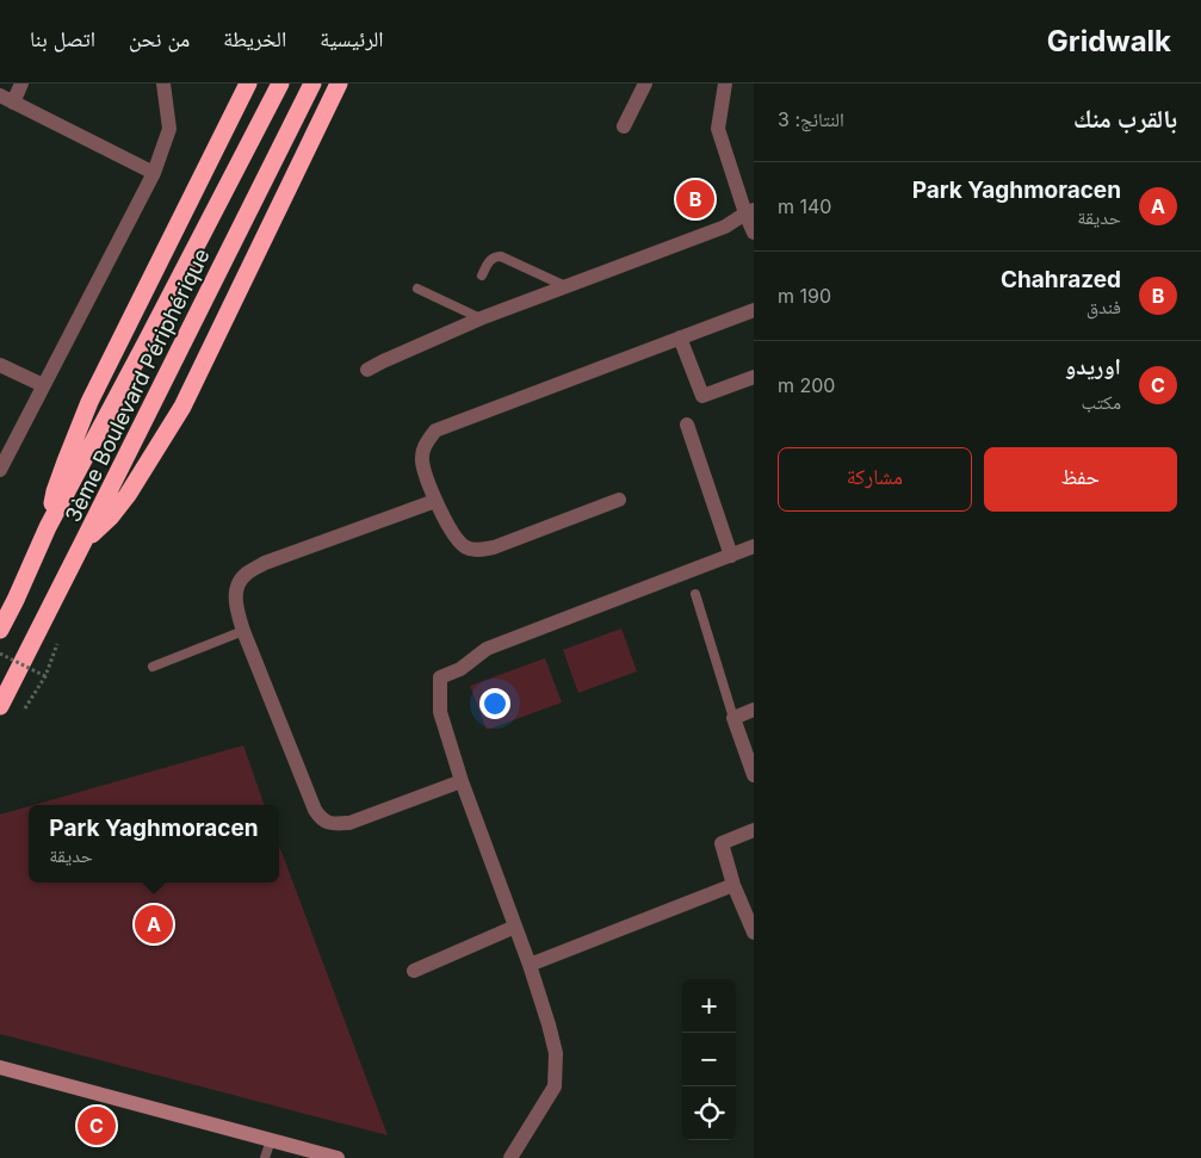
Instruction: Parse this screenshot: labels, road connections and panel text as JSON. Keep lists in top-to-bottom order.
{
  "streets": {
    "highway": ["3ème Boulevard Périphérique"]
  },
  "page": {
    "header": "Gridwalk",
    "nav": [
      "الرئيسية",
      "الخريطة",
      "من نحن",
      "اتصل بنا"
    ],
    "heading": ["بالقرب منك", "النتائج: 3"],
    "list": [
      {
        "mark": "A",
        "name": "Park Yaghmoracen",
        "note": "حديقة",
        "value": "140 m"
      },
      {
        "mark": "B",
        "name": "Chahrazed",
        "note": "فندق",
        "value": "190 m"
      },
      {
        "mark": "C",
        "name": "اوريدو",
        "note": "مكتب",
        "value": "200 m"
      }
    ],
    "pins": ["B", "A", "C"],
    "buttons": ["حفظ", "مشاركة"],
    "popup": ["Park Yaghmoracen", "حديقة"],
    "map_buttons": ["+", "−"]
  }
}
